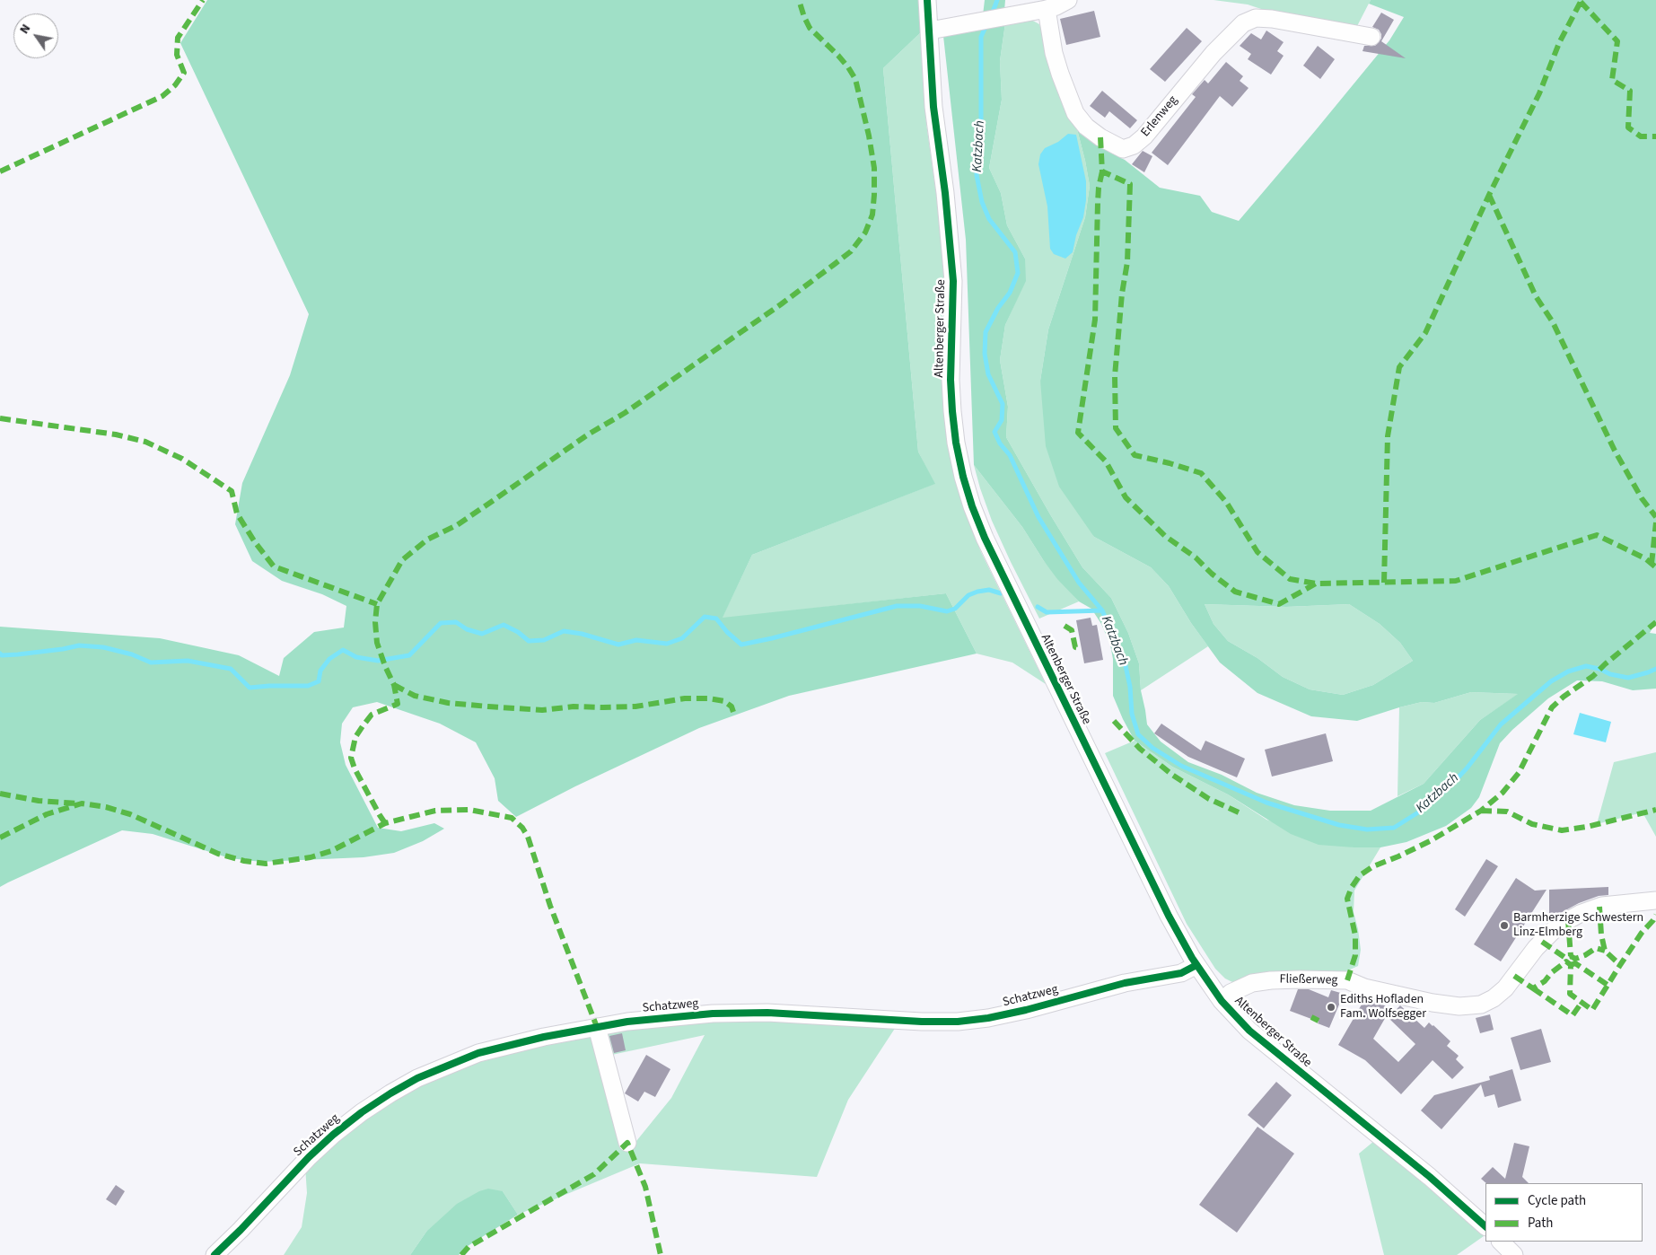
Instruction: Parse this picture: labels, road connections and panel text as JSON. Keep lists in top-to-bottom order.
{
  "streets": {
    "street": [
      "Erlenweg",
      "Altenberger Straße",
      "Fließerweg",
      "Schatzweg"
    ]
  },
  "crossings": [
    ["Altenberger Straße", "Fließerweg"],
    ["Altenberger Straße", "Schatzweg"]
  ],
  "water": ["Katzbach"],
  "places": ["Barmherzige Schwestern Linz-Elmberg", "Ediths Hofladen Fam. Wolfsegger"],
  "legend": ["Cycle path", "Path"],
  "north": "top left"
}
